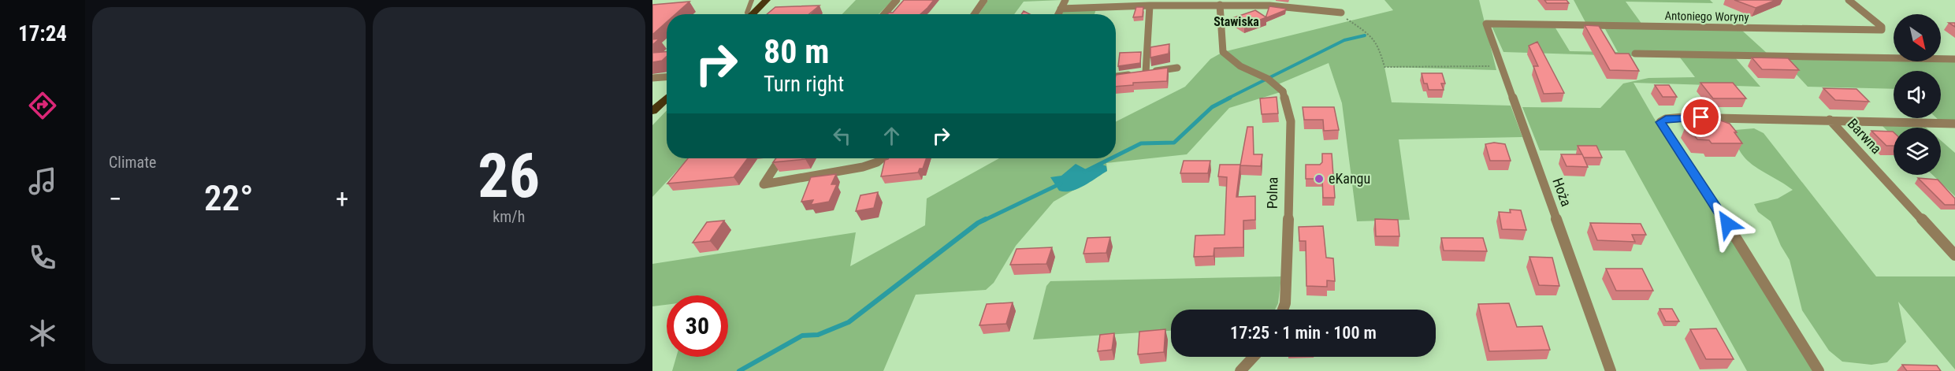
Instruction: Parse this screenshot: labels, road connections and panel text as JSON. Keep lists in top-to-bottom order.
{
  "streets": {
    "street": [
      "Antoniego Woryny",
      "Barwna",
      "Hoża",
      "Polna"
    ]
  },
  "crossings": [
    ["Antoniego Woryny", "Hoża"]
  ],
  "districts": ["Stawiska"],
  "places": ["eKangu"],
  "north": "bottom right",
  "page": {
    "tabs": "17:24",
    "tile": [
      "Climate",
      ["26", "km/h"]
    ],
    "turn": ["80 m", "Turn right"],
    "heat": ["−", "22°", "+"],
    "limit": "30",
    "trip": "17:25 · 1 min · 100 m"
  }
}
